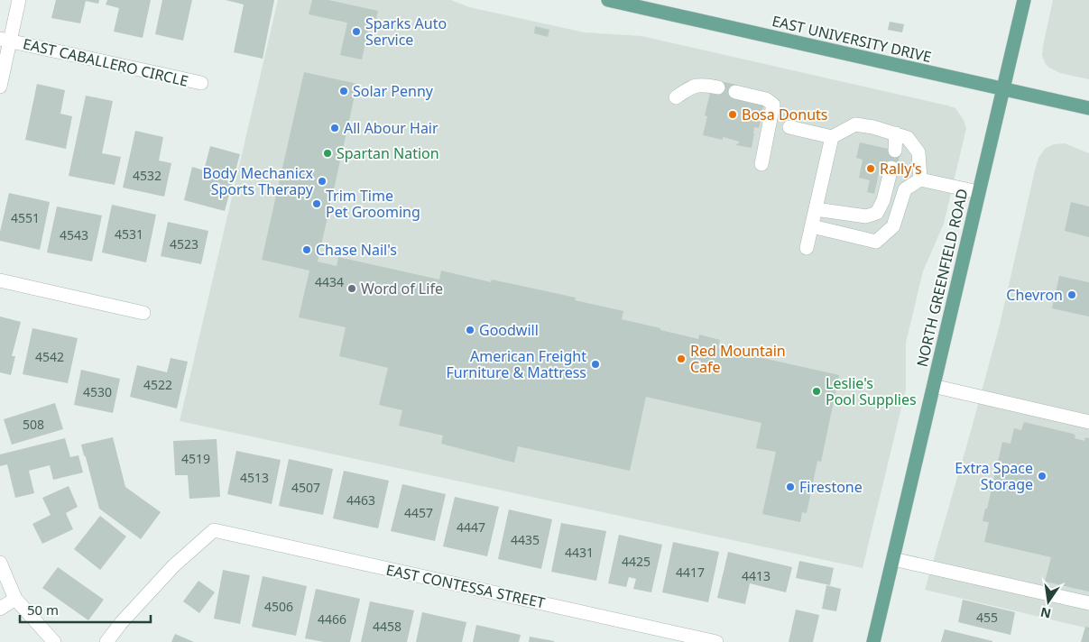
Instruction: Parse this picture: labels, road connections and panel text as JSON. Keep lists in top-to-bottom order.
{
  "streets": {
    "main road": ["EAST UNIVERSITY DRIVE", "NORTH GREENFIELD ROAD"],
    "street": ["EAST CABALLERO CIRCLE", "EAST CONTESSA STREET"]
  },
  "crossings": [
    ["EAST UNIVERSITY DRIVE", "NORTH GREENFIELD ROAD"]
  ],
  "places": [
    "Sparks Auto Service",
    "Solar Penny",
    "Bosa Donuts",
    "All Abour Hair",
    "Spartan Nation",
    "Rally's",
    "Body Mechanicx Sports Therapy",
    "Trim Time Pet Grooming",
    "Chase Nail's",
    "Word of Life",
    "Chevron",
    "Goodwill",
    "Red Mountain Cafe",
    "American Freight Furniture & Mattress",
    "Leslie's Pool Supplies",
    "Extra Space Storage",
    "Firestone"
  ],
  "house_numbers": [
    "4532",
    "4551",
    "4531",
    "4543",
    "4523",
    "4434",
    "4542",
    "4522",
    "4530",
    "508",
    "4519",
    "4513",
    "4507",
    "4463",
    "4457",
    "4447",
    "4435",
    "4431",
    "4425",
    "4417",
    "4413",
    "4506",
    "455",
    "4466",
    "4458"
  ],
  "scale_bar": "50 m",
  "north": "bottom"
}
